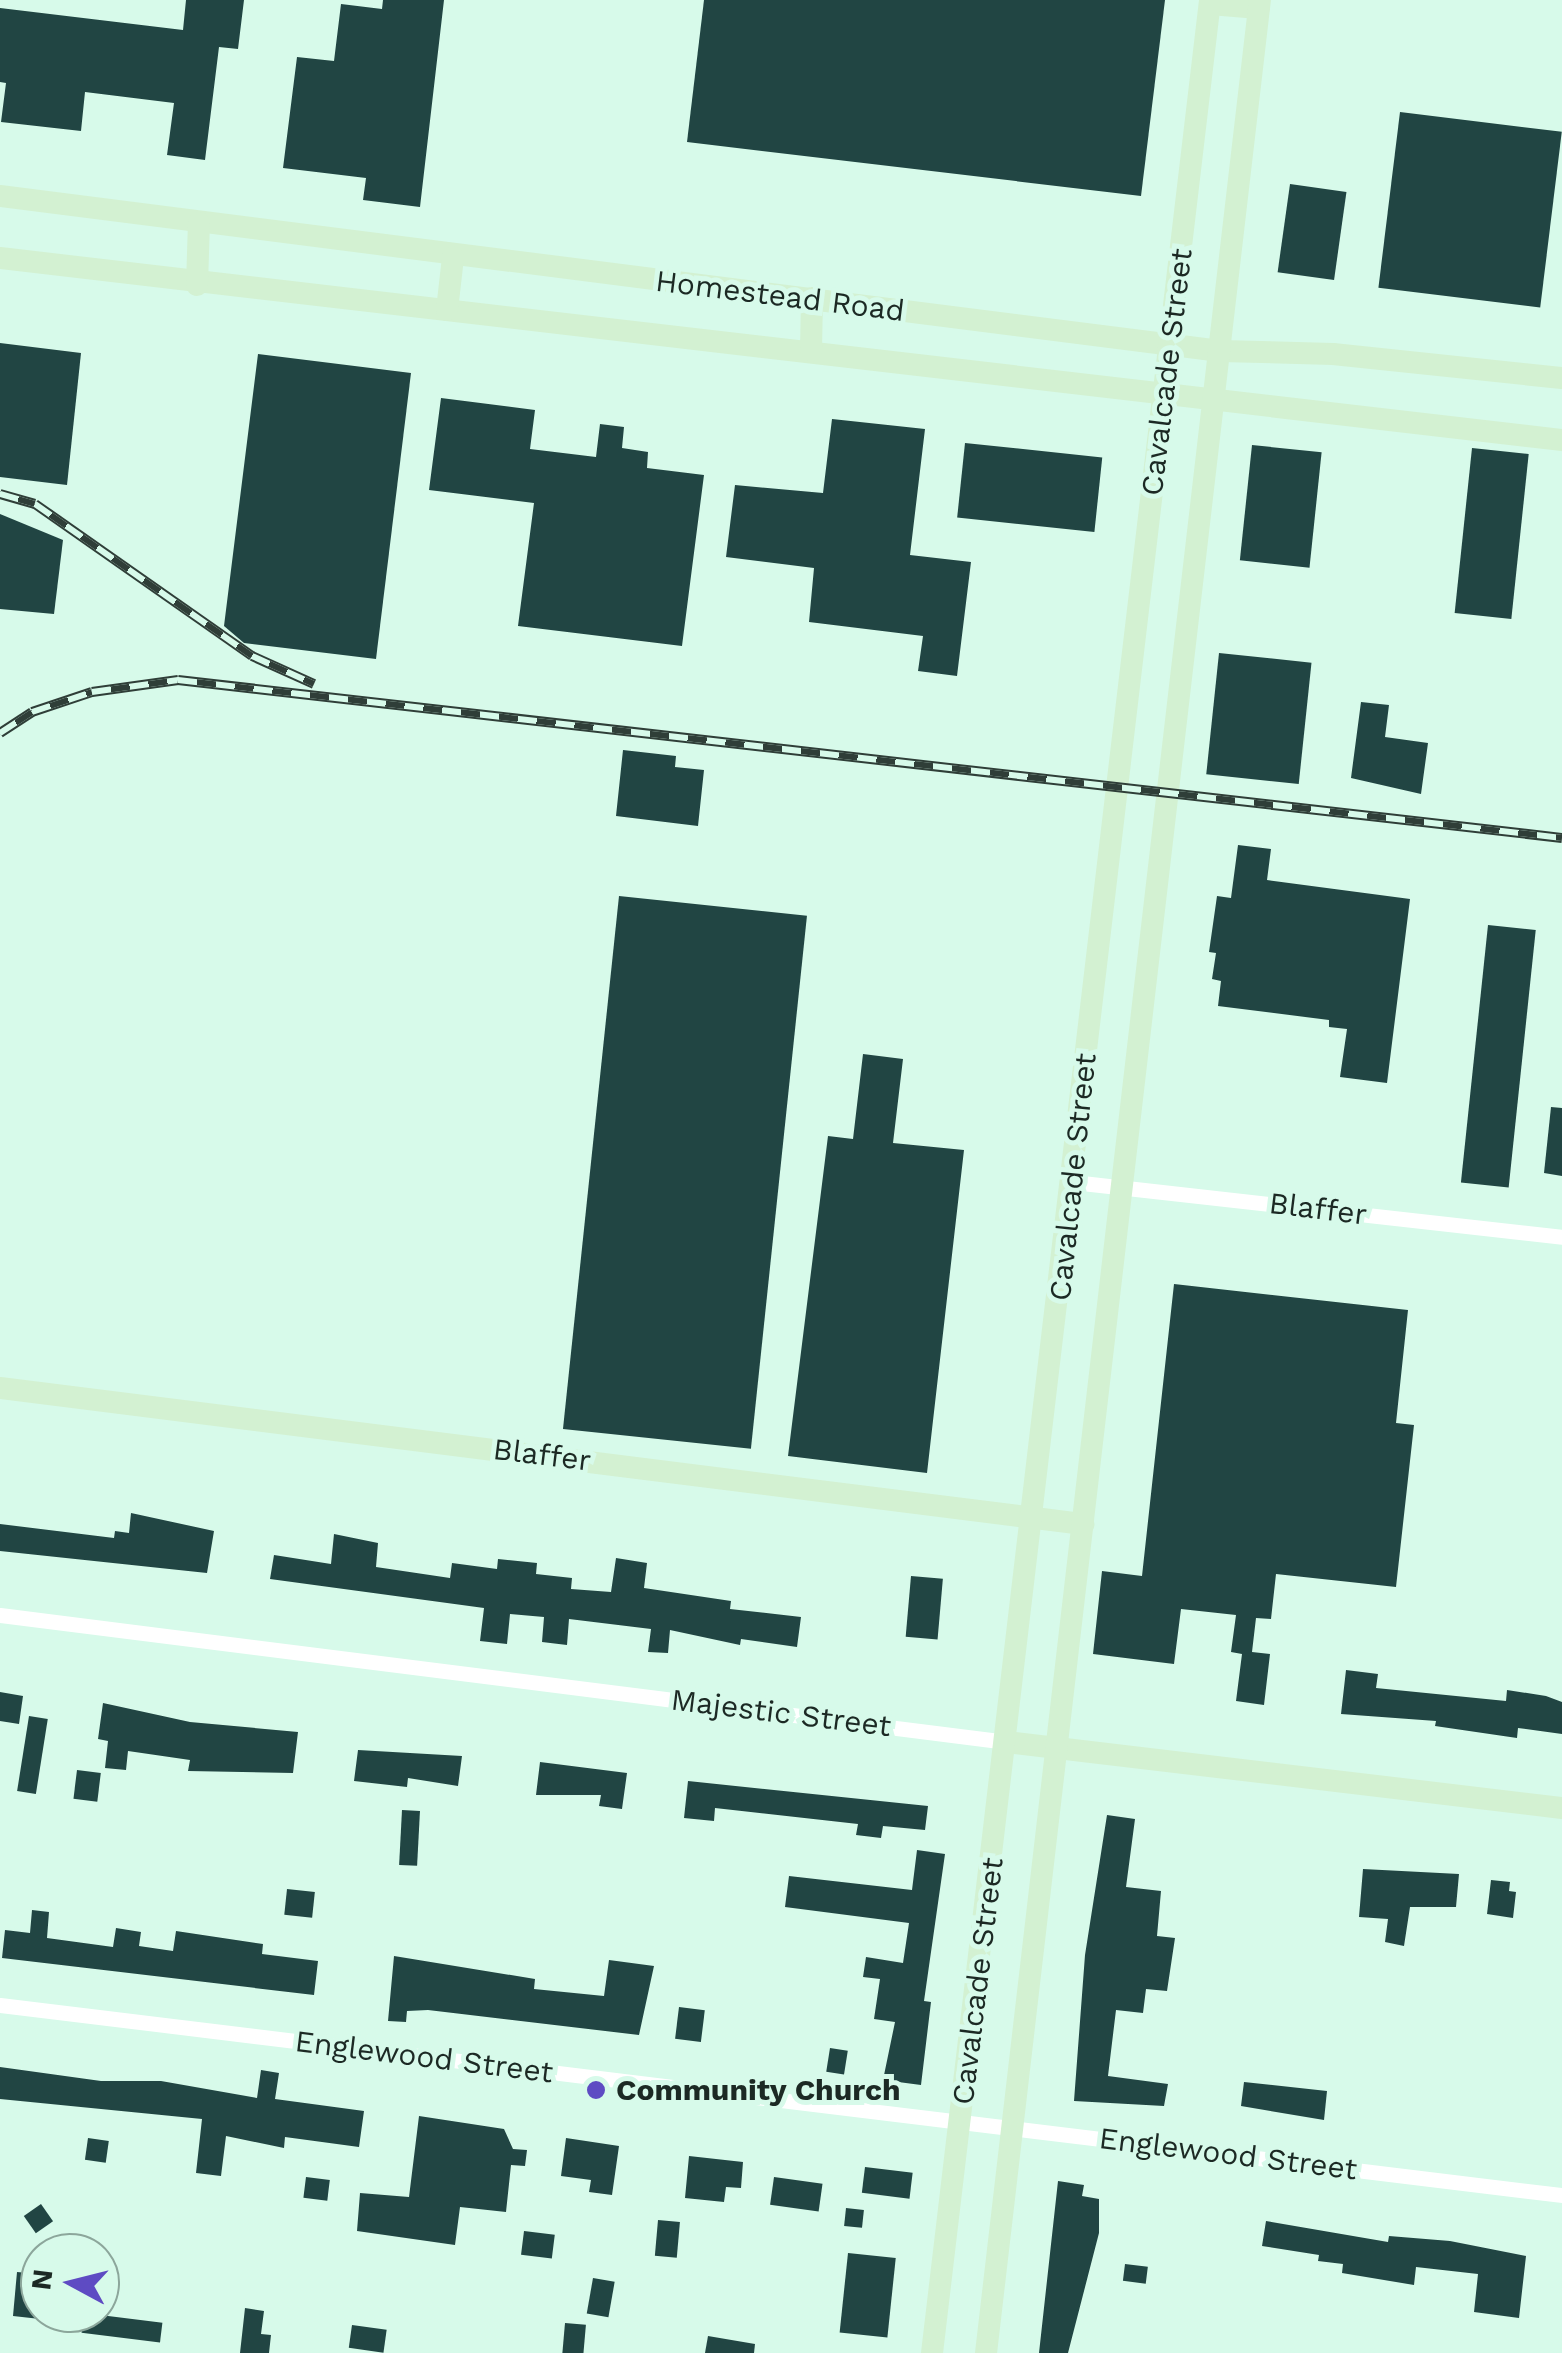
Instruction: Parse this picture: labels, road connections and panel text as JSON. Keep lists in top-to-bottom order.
{
  "streets": {
    "main road": [
      "Homestead Road",
      "Cavalcade Street",
      "Blaffer",
      "Majestic Street"
    ],
    "street": ["Englewood Street"]
  },
  "crossings": [
    ["Homestead Road", "Cavalcade Street"],
    ["Cavalcade Street", "Blaffer"],
    ["Cavalcade Street", "Majestic Street"],
    ["Cavalcade Street", "Englewood Street"]
  ],
  "places": ["Community Church"],
  "north": "left"
}
